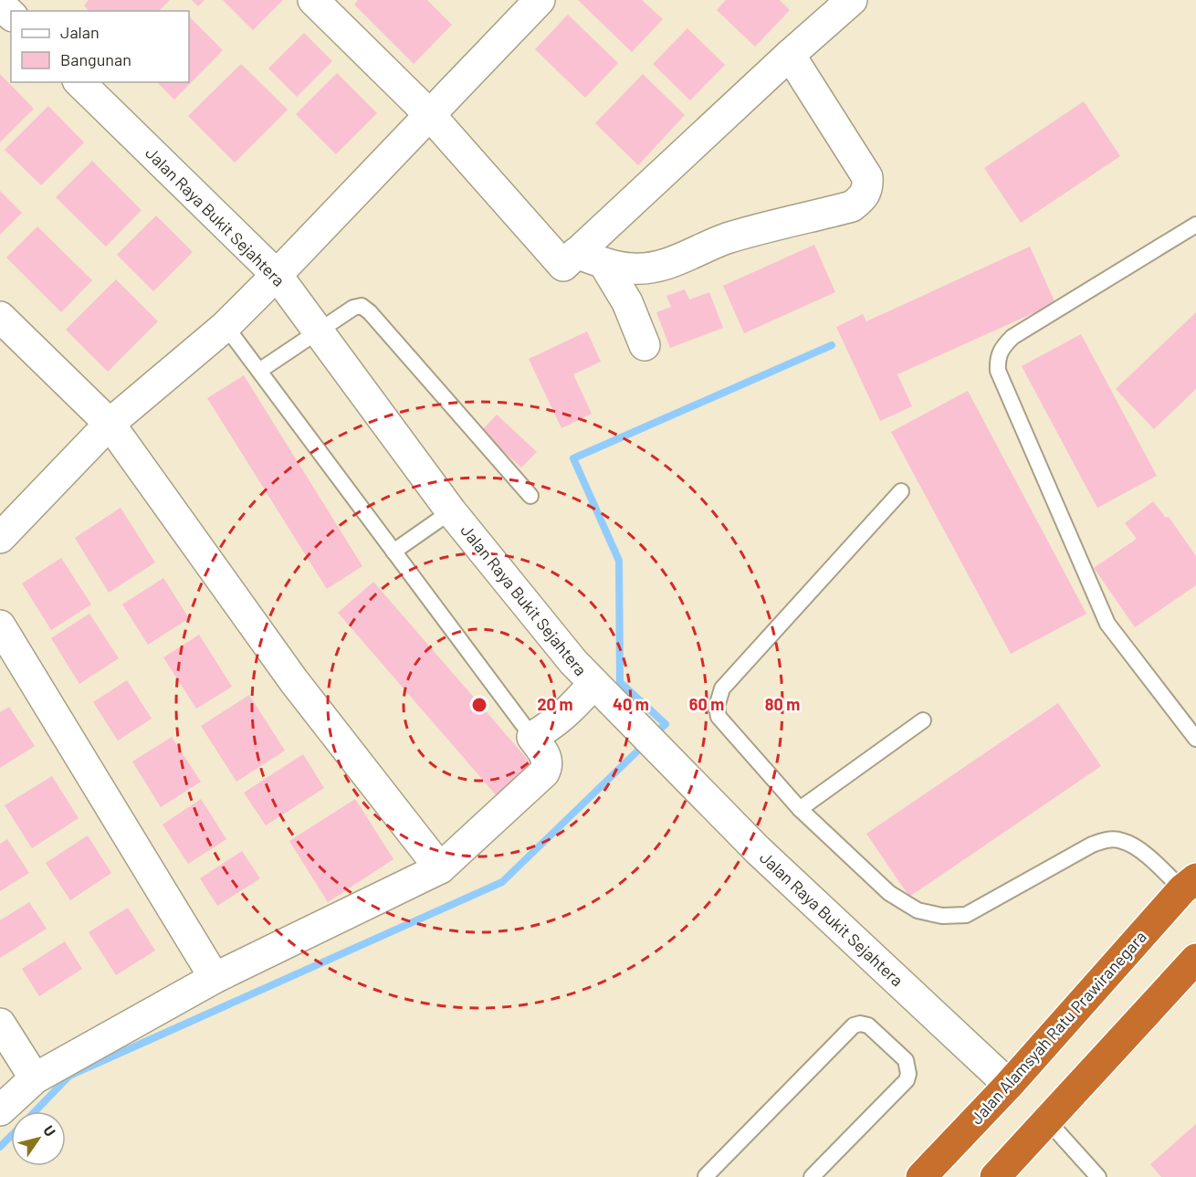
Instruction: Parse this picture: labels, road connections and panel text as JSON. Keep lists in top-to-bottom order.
{
  "streets": {
    "highway": ["Jalan Alamsyah Ratu Prawiranegara"],
    "street": ["Jalan Raya Bukit Sejahtera"]
  },
  "crossings": [
    ["Jalan Raya Bukit Sejahtera", "Jalan Alamsyah Ratu Prawiranegara"]
  ],
  "legend": ["Jalan", "Bangunan"],
  "north": "top right",
  "rings": [
    "20 m",
    "40 m",
    "60 m",
    "80 m"
  ]
}
